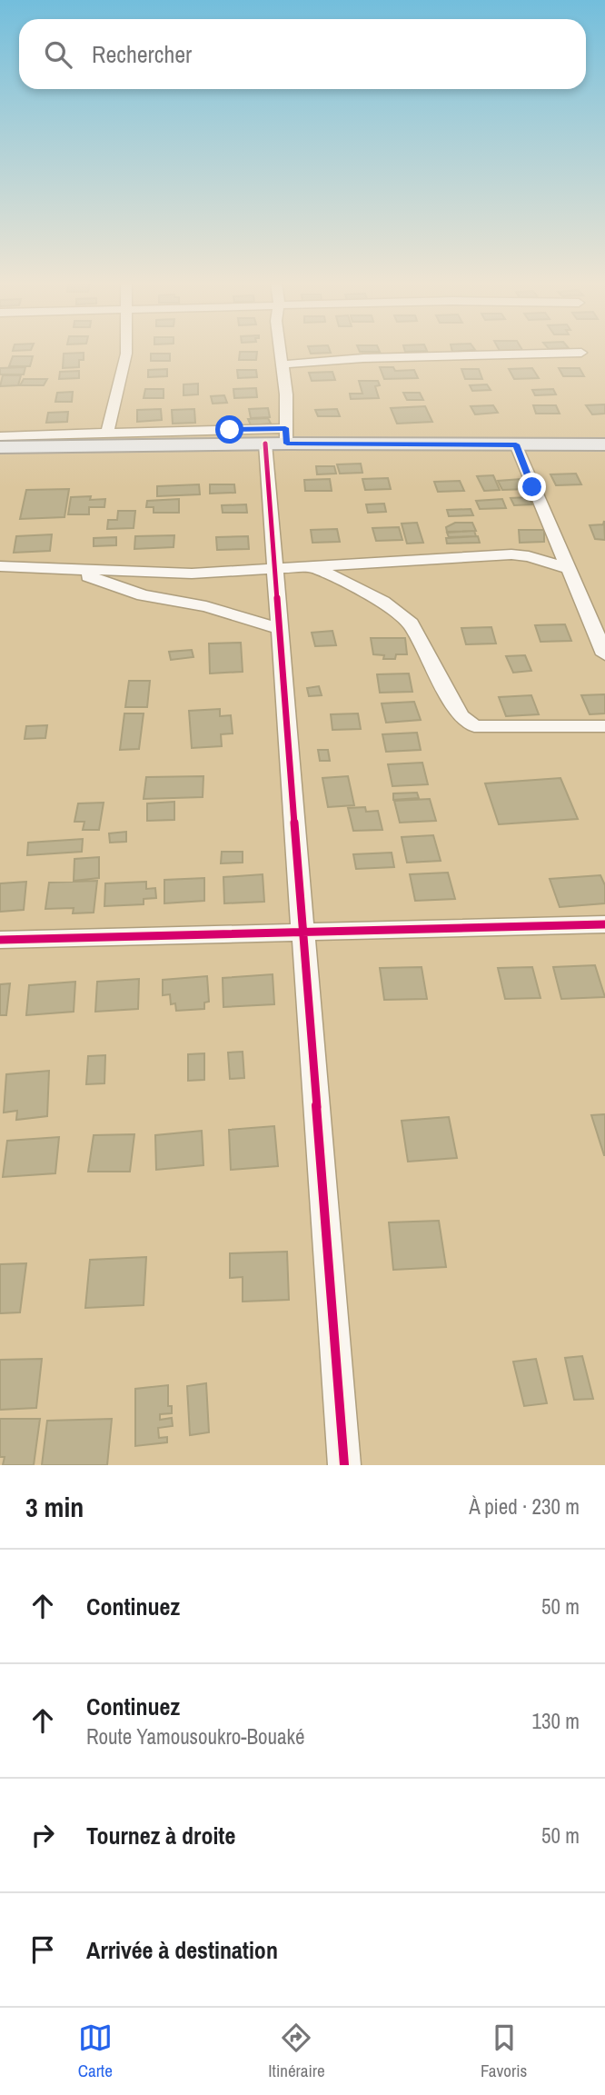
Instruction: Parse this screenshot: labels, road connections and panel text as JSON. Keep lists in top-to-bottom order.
{
  "page": {
    "search": "Rechercher",
    "heading": ["3 min", "À pied · 230 m"],
    "list": [
      ["Continuez", "50 m"],
      ["Continuez", "Route Yamousoukro-Bouaké", "130 m"],
      ["Tournez à droite", "50 m"],
      "Arrivée à destination"
    ],
    "nav": ["Carte", "Itinéraire", "Favoris"]
  }
}
